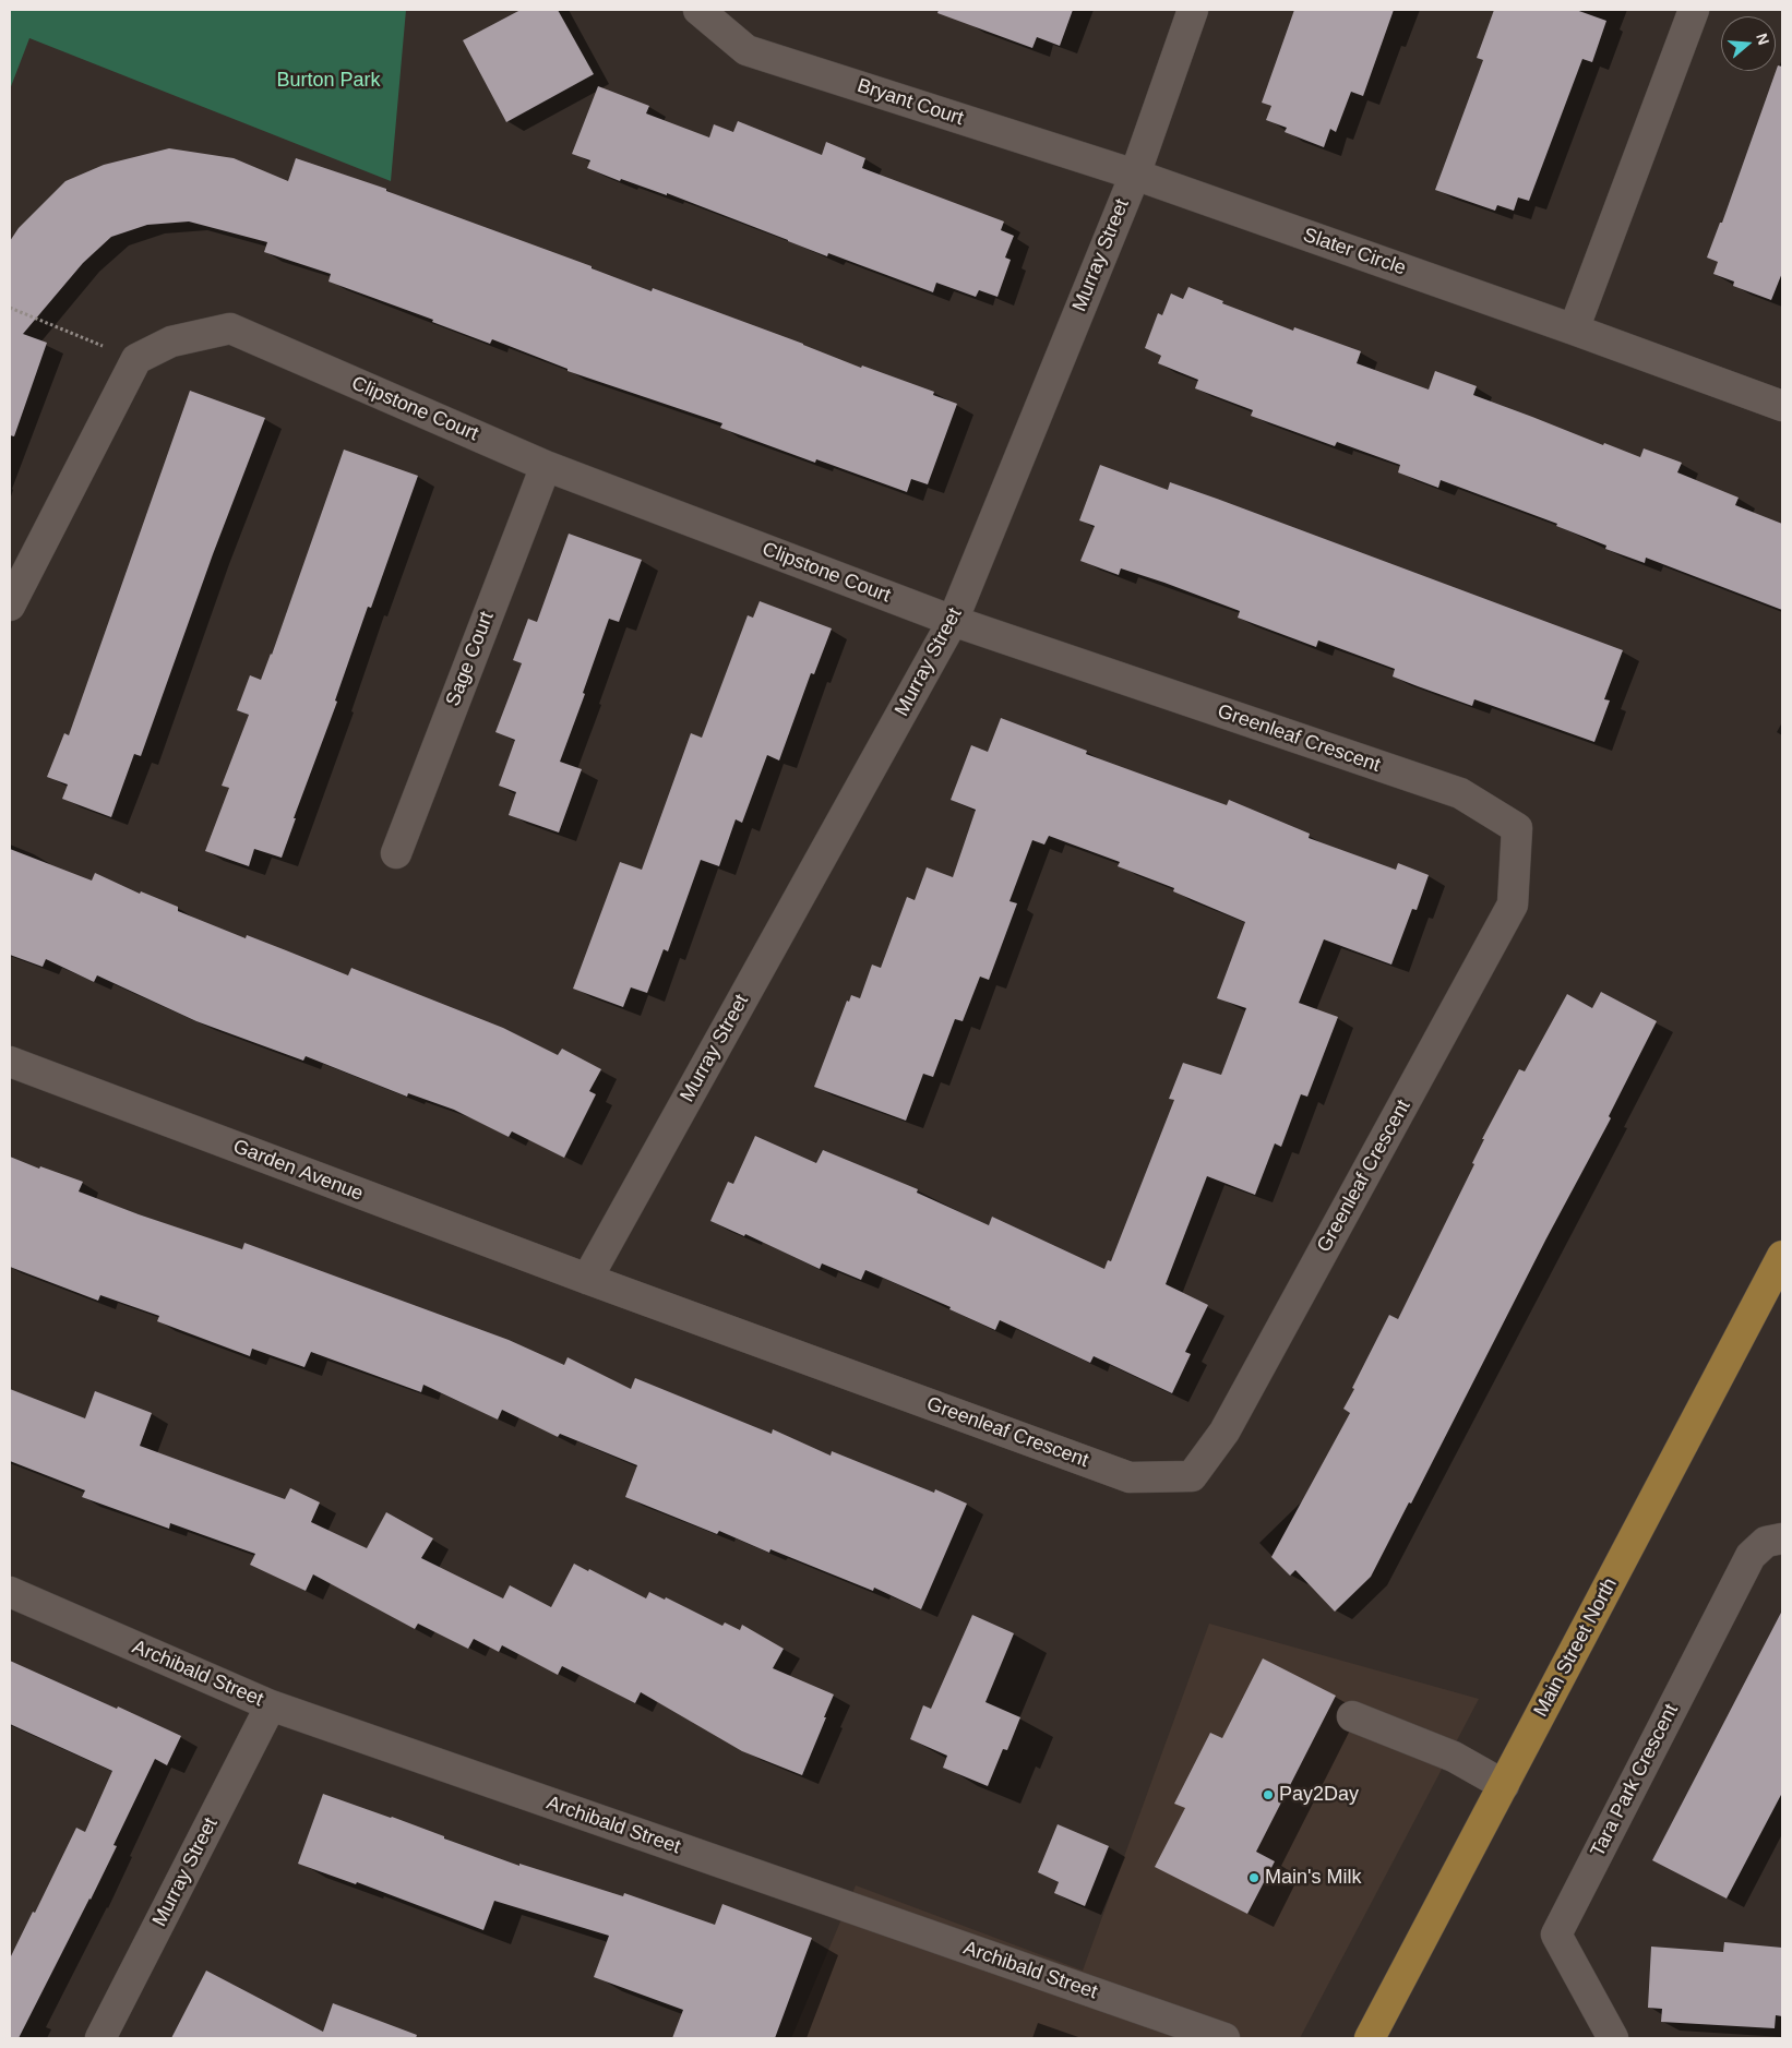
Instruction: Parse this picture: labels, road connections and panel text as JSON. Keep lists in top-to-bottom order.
{
  "streets": {
    "main road": ["Main Street North"],
    "street": [
      "Bryant Court",
      "Slater Circle",
      "Murray Street",
      "Clipstone Court",
      "Sage Court",
      "Greenleaf Crescent",
      "Garden Avenue",
      "Archibald Street",
      "Tara Park Crescent"
    ]
  },
  "crossings": [
    ["Bryant Court", "Slater Circle"],
    ["Bryant Court", "Murray Street"],
    ["Slater Circle", "Murray Street"],
    ["Murray Street", "Clipstone Court"],
    ["Murray Street", "Greenleaf Crescent"],
    ["Murray Street", "Garden Avenue"],
    ["Murray Street", "Archibald Street"],
    ["Clipstone Court", "Sage Court"],
    ["Clipstone Court", "Greenleaf Crescent"],
    ["Greenleaf Crescent", "Garden Avenue"]
  ],
  "parks": ["Burton Park"],
  "places": ["Pay2Day", "Main's Milk"],
  "north": "right"
}
